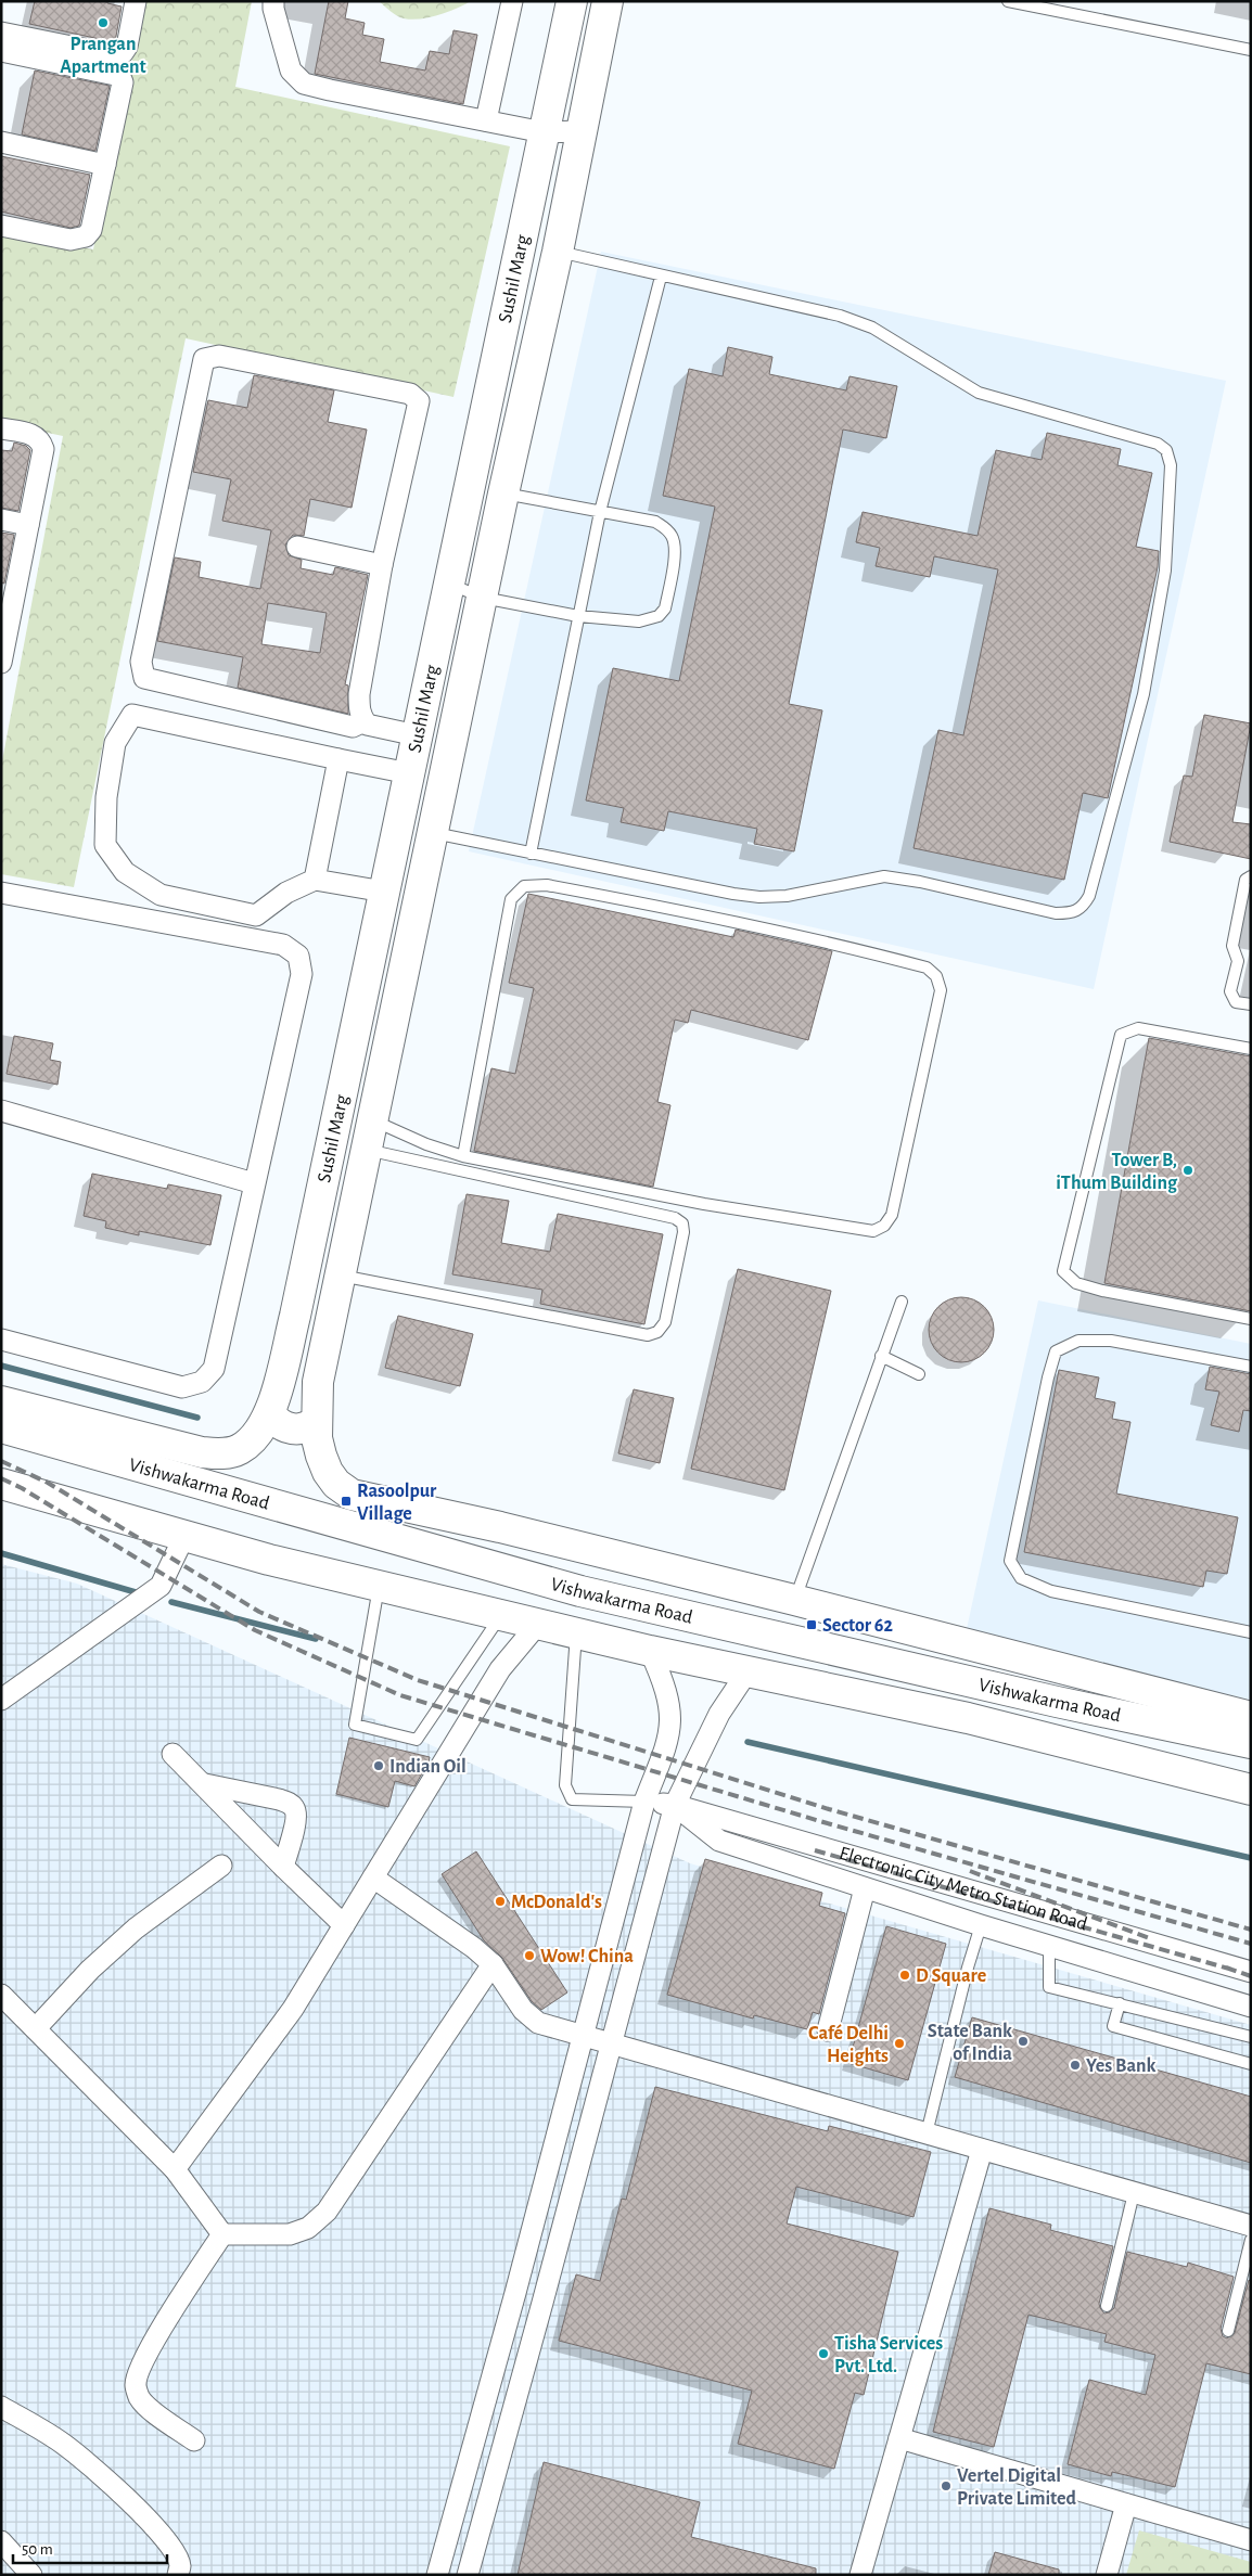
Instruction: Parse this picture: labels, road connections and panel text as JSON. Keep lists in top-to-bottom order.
{
  "streets": {
    "street": ["Sushil Marg", "Vishwakarma Road", "Electronic City Metro Station Road"]
  },
  "places": {
    "other": [
      "Prangan Apartment",
      "Tower B, iThum Building",
      "Indian Oil",
      "McDonald's",
      "Wow! China",
      "D Square",
      "State Bank of India",
      "Café Delhi Heights",
      "Yes Bank",
      "Tisha Services Pvt. Ltd.",
      "Vertel Digital Private Limited"
    ],
    "transit": ["Rasoolpur Village", "Sector 62"]
  },
  "scale_bar": "50 m"
}
